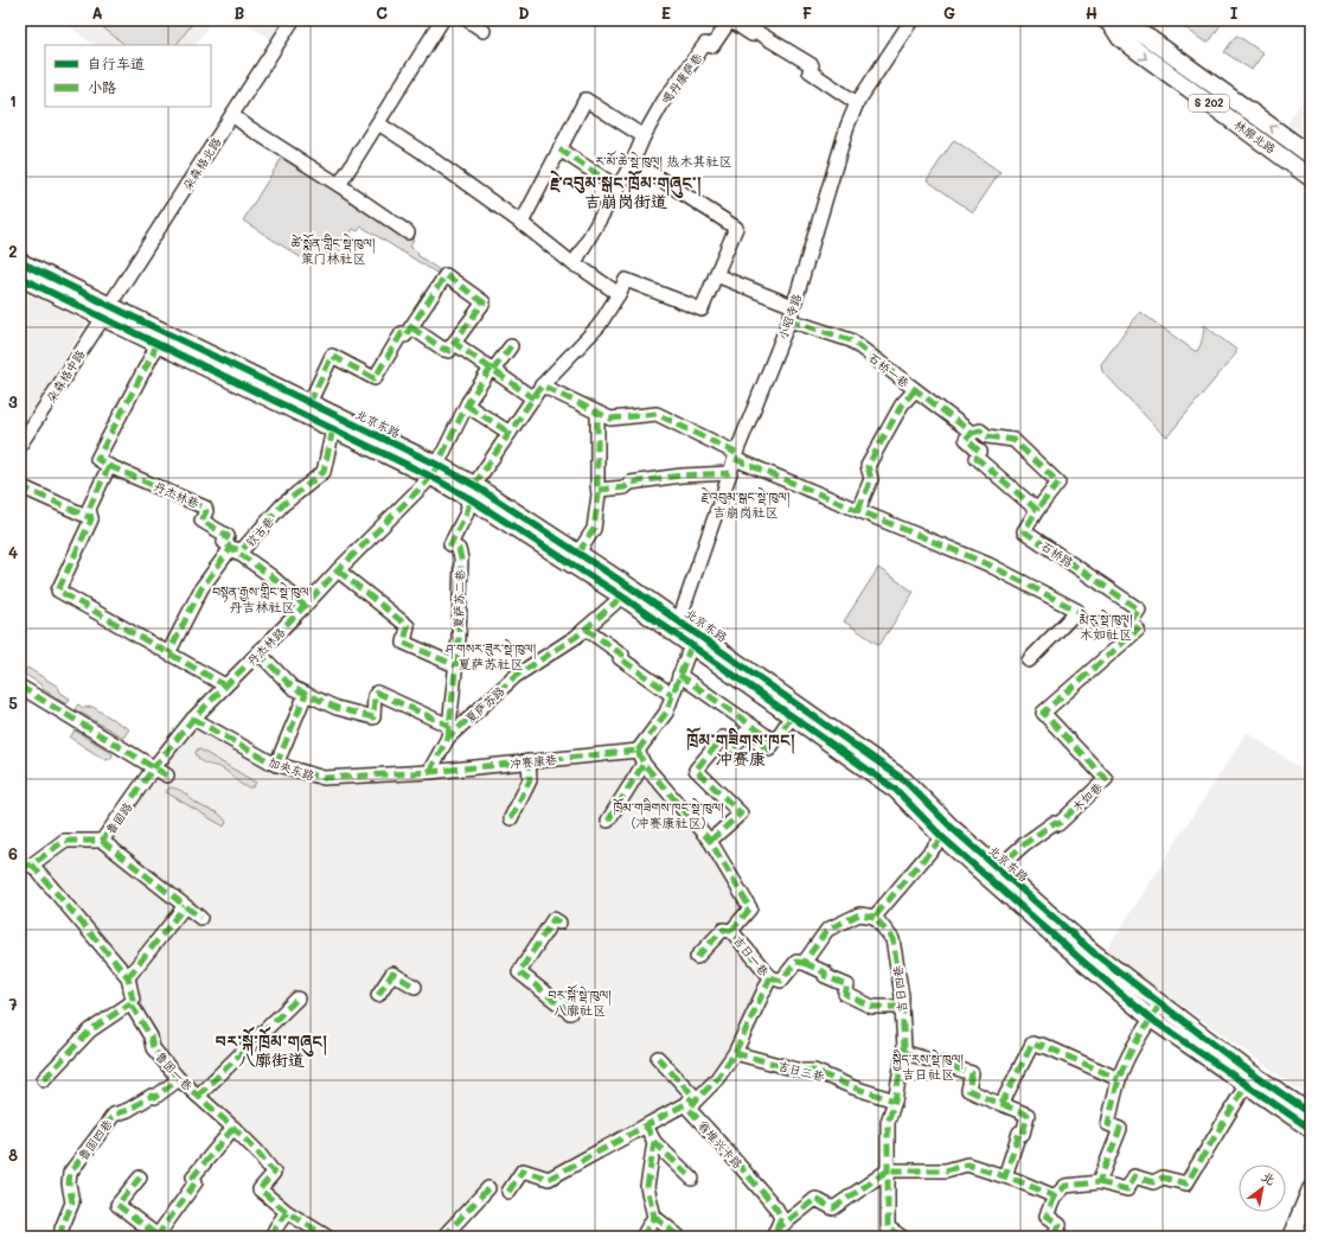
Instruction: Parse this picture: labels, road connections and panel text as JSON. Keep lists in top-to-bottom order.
{
  "streets": {
    "main road": ["S 202", "林廓北路", "北京东路"],
    "street": [
      "噶丹康萨巷",
      "朵森格北路",
      "小昭寺路",
      "石桥一巷",
      "朵森格中路",
      "丹杰林巷",
      "钦古巷",
      "石桥路",
      "夏萨苏二巷",
      "丹杰林路",
      "夏萨苏路",
      "冲赛康巷",
      "加央东路",
      "木如巷",
      "鲁固路",
      "吉日一巷",
      "吉日四巷",
      "鲁固一巷",
      "吉日三巷",
      "鲁固四巷",
      "翁堆兴卡路"
    ]
  },
  "crossings": [
    ["噶丹康萨巷", "小昭寺路"],
    ["朵森格北路", "朵森格中路"],
    ["朵森格北路", "北京东路"],
    ["小昭寺路", "石桥一巷"],
    ["小昭寺路", "北京东路"],
    ["朵森格中路", "北京东路"],
    ["北京东路", "钦古巷"],
    ["北京东路", "夏萨苏二巷"],
    ["北京东路", "丹杰林路"],
    ["北京东路", "夏萨苏路"],
    ["北京东路", "木如巷"],
    ["丹杰林巷", "钦古巷"],
    ["钦古巷", "丹杰林路"],
    ["石桥路", "木如巷"],
    ["夏萨苏二巷", "夏萨苏路"],
    ["丹杰林路", "加央东路"],
    ["丹杰林路", "鲁固路"],
    ["夏萨苏路", "冲赛康巷"],
    ["夏萨苏路", "加央东路"],
    ["冲赛康巷", "加央东路"],
    ["冲赛康巷", "吉日一巷"],
    ["吉日一巷", "吉日三巷"],
    ["吉日一巷", "翁堆兴卡路"],
    ["吉日四巷", "吉日三巷"],
    ["鲁固一巷", "鲁固四巷"]
  ],
  "districts": [
    "ར་མོ་ཆེ་སྡེ་ཁུལ། 热木其社区",
    "རྗེ་འབུམ་སྒང་ཁྲོམ་གཞུང་། 吉崩岗街道",
    "ཚེ་སྨོན་གླིང་སྡེ་ཁུལ། 策门林社区",
    "རྗེ་འབུམ་སྒང་སྡེ་ཁུལ། 吉崩岗社区",
    "བསྟན་རྒྱས་གླིང་སྡེ་ཁུལ། 丹吉林社区",
    "རྨེ་རུ་སྡེ་ཁུལ། 木如社区",
    "ཤ་གསར་ཟུར་སྡེ་ཁུལ། 夏萨苏社区",
    "ཁྲོམ་གཟིགས་ཁང། 冲赛康",
    "ཁྲོམ་གཟིགས་ཁང་སྡེ་ཁུལ། (冲赛康社区)",
    "བར་སྐོ་སྡེ་ཁུལ། 八廓社区",
    "བར་སྐོ་ཁྲོམ་གཞུང། 八廓街道",
    "སྐྱིད་རས་སྡེ་ཁུལ། 吉日社区"
  ],
  "legend": ["自行车道", "小路"],
  "north": "top right",
  "grid": {
    "columns": [
      "A",
      "B",
      "C",
      "D",
      "E",
      "F",
      "G",
      "H",
      "I"
    ],
    "rows": [
      "1",
      "2",
      "3",
      "4",
      "5",
      "6",
      "7",
      "8"
    ]
  }
}
